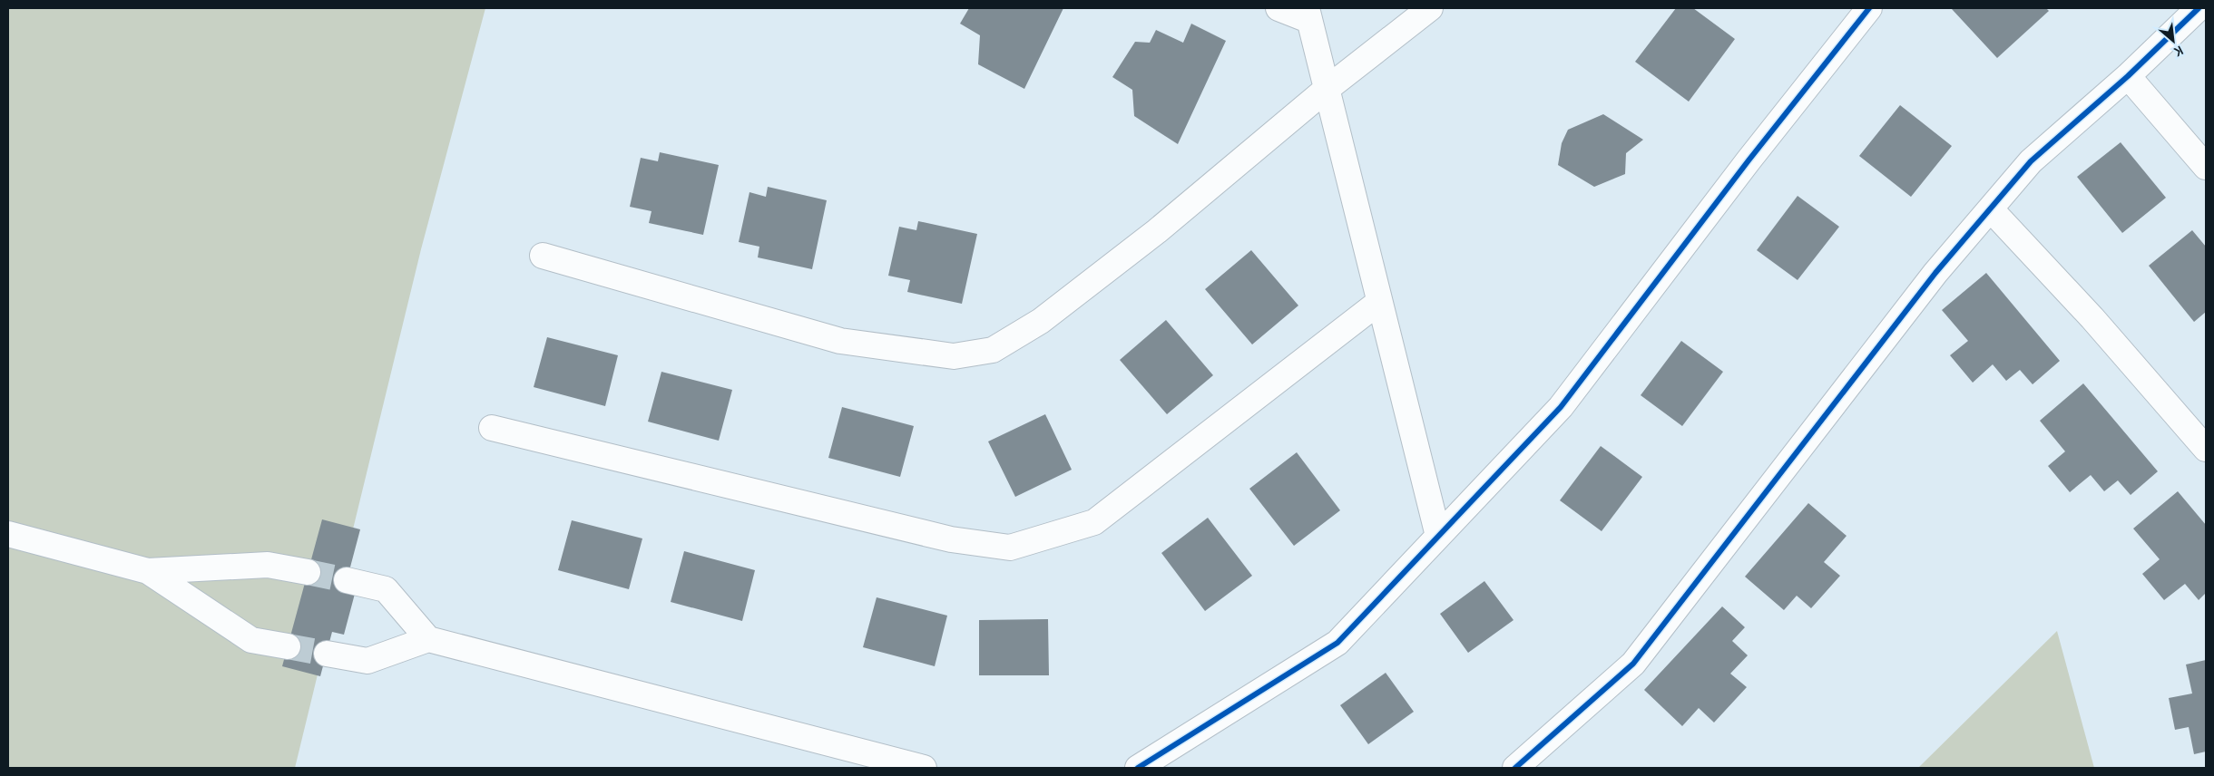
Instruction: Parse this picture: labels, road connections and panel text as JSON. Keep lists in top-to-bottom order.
{
  "north": "bottom right"
}
